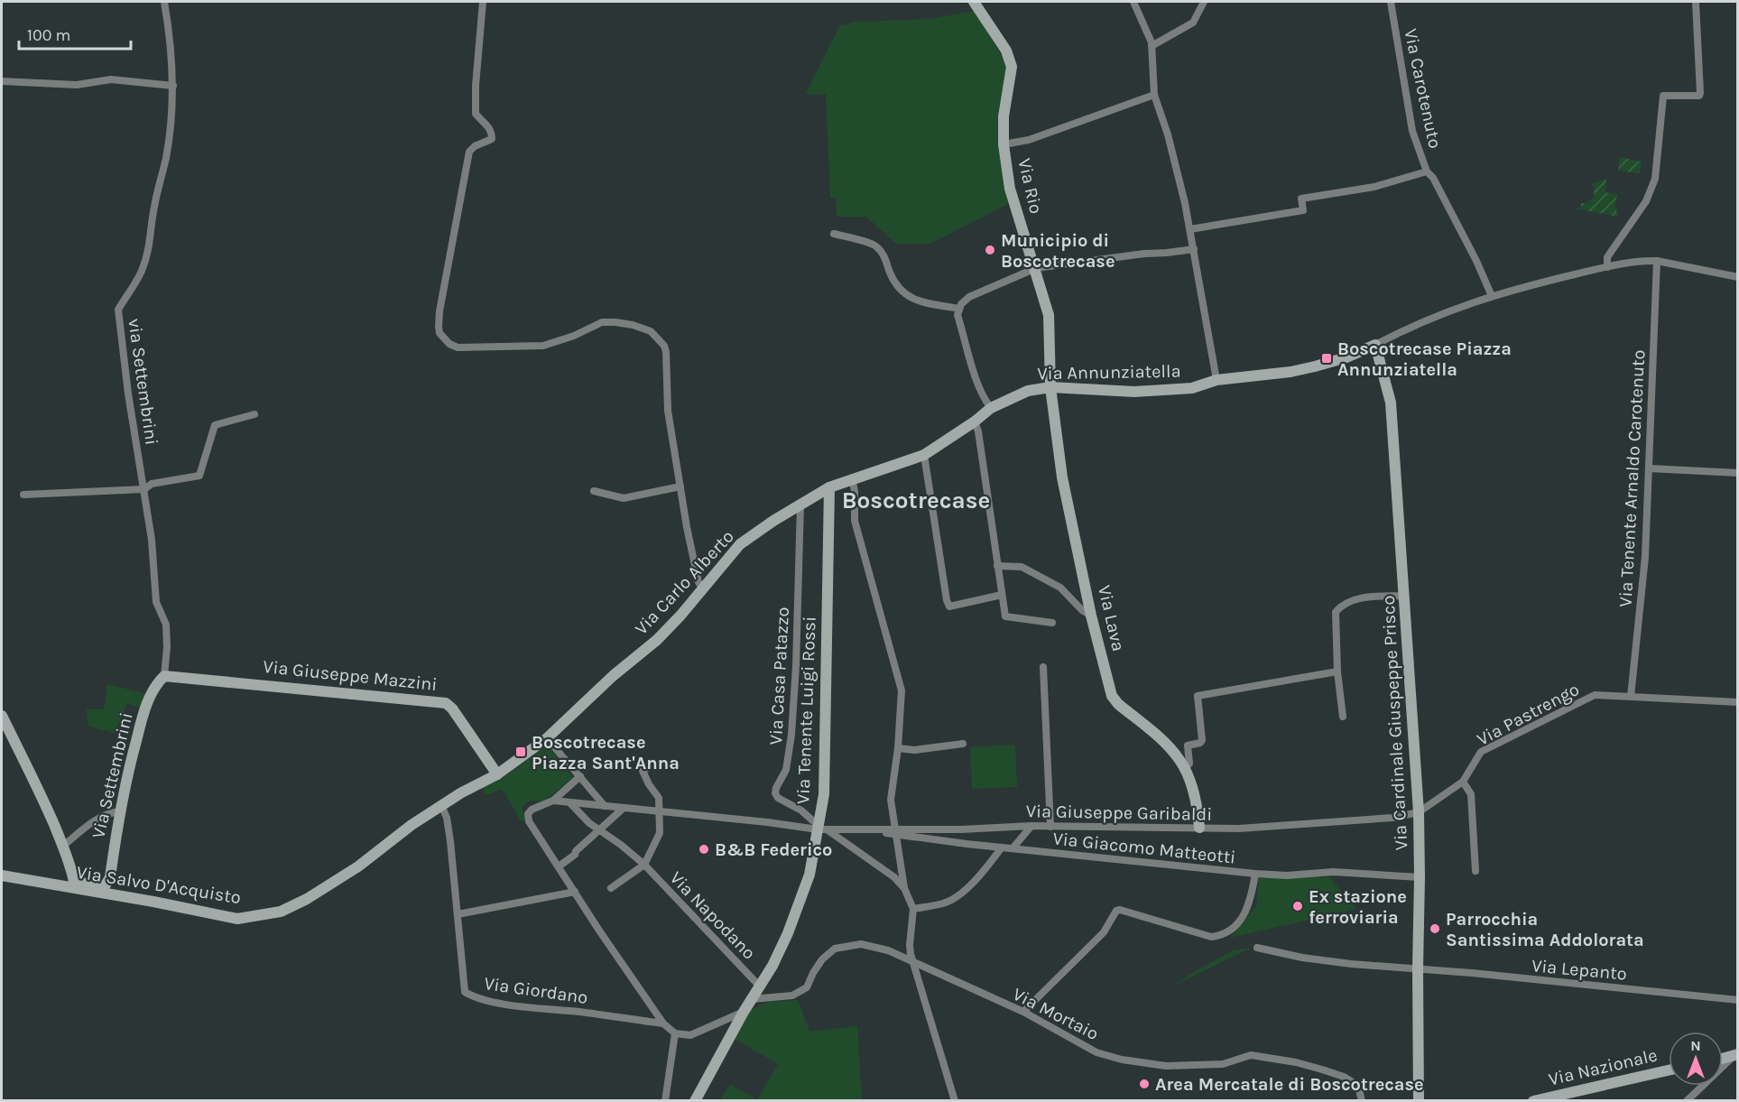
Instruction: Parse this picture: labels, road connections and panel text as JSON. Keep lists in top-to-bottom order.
{
  "streets": {
    "street": [
      "Via Carotenuto",
      "Via Rio",
      "Via Annunziatella",
      "via Settembrini",
      "Via Tenente Arnaldo Carotenuto",
      "Via Carlo Alberto",
      "Via Lava",
      "Via Giuseppe Mazzini",
      "Via Casa Patazzo",
      "Via Tenente Luigi Rossi",
      "Via Pastrengo",
      "Via Cardinale Giuspeppe Prisco",
      "Via Settembrini",
      "Via Giuseppe Garibaldi",
      "Via Giacomo Matteotti",
      "Via Salvo D'Acquisto",
      "Via Napodano",
      "Via Lepanto",
      "Via Giordano",
      "Via Mortaio",
      "Via Nazionale"
    ]
  },
  "crossings": [
    ["Via Rio", "Via Annunziatella"],
    ["Via Rio", "Via Lava"],
    ["Via Annunziatella", "Via Carlo Alberto"],
    ["Via Annunziatella", "Via Lava"],
    ["Via Annunziatella", "Via Tenente Luigi Rossi"],
    ["Via Annunziatella", "Via Cardinale Giuspeppe Prisco"],
    ["via Settembrini", "Via Giuseppe Mazzini"],
    ["via Settembrini", "Via Settembrini"],
    ["Via Tenente Arnaldo Carotenuto", "Via Pastrengo"],
    ["Via Carlo Alberto", "Via Giuseppe Mazzini"],
    ["Via Carlo Alberto", "Via Casa Patazzo"],
    ["Via Carlo Alberto", "Via Tenente Luigi Rossi"],
    ["Via Carlo Alberto", "Via Salvo D'Acquisto"],
    ["Via Lava", "Via Giuseppe Garibaldi"],
    ["Via Giuseppe Mazzini", "Via Settembrini"],
    ["Via Giuseppe Mazzini", "Via Salvo D'Acquisto"],
    ["Via Casa Patazzo", "Via Tenente Luigi Rossi"],
    ["Via Casa Patazzo", "Via Giacomo Matteotti"],
    ["Via Tenente Luigi Rossi", "Via Giacomo Matteotti"],
    ["Via Tenente Luigi Rossi", "Via Napodano"],
    ["Via Tenente Luigi Rossi", "Via Mortaio"],
    ["Via Pastrengo", "Via Cardinale Giuspeppe Prisco"],
    ["Via Pastrengo", "Via Giuseppe Garibaldi"],
    ["Via Cardinale Giuspeppe Prisco", "Via Giuseppe Garibaldi"],
    ["Via Cardinale Giuspeppe Prisco", "Via Giacomo Matteotti"],
    ["Via Cardinale Giuspeppe Prisco", "Via Lepanto"],
    ["Via Giuseppe Garibaldi", "Via Giacomo Matteotti"],
    ["Via Salvo D'Acquisto", "Via Giordano"]
  ],
  "districts": ["Boscotrecase"],
  "places": {
    "other": [
      "Municipio di Boscotrecase",
      "B&B Federico",
      "Ex stazione ferroviaria",
      "Parrocchia Santissima Addolorata",
      "Area Mercatale di Boscotrecase"
    ],
    "transit": ["Boscotrecase Piazza Annunziatella", "Boscotrecase Piazza Sant'Anna"]
  },
  "scale_bar": "100 m",
  "north": "top"
}
